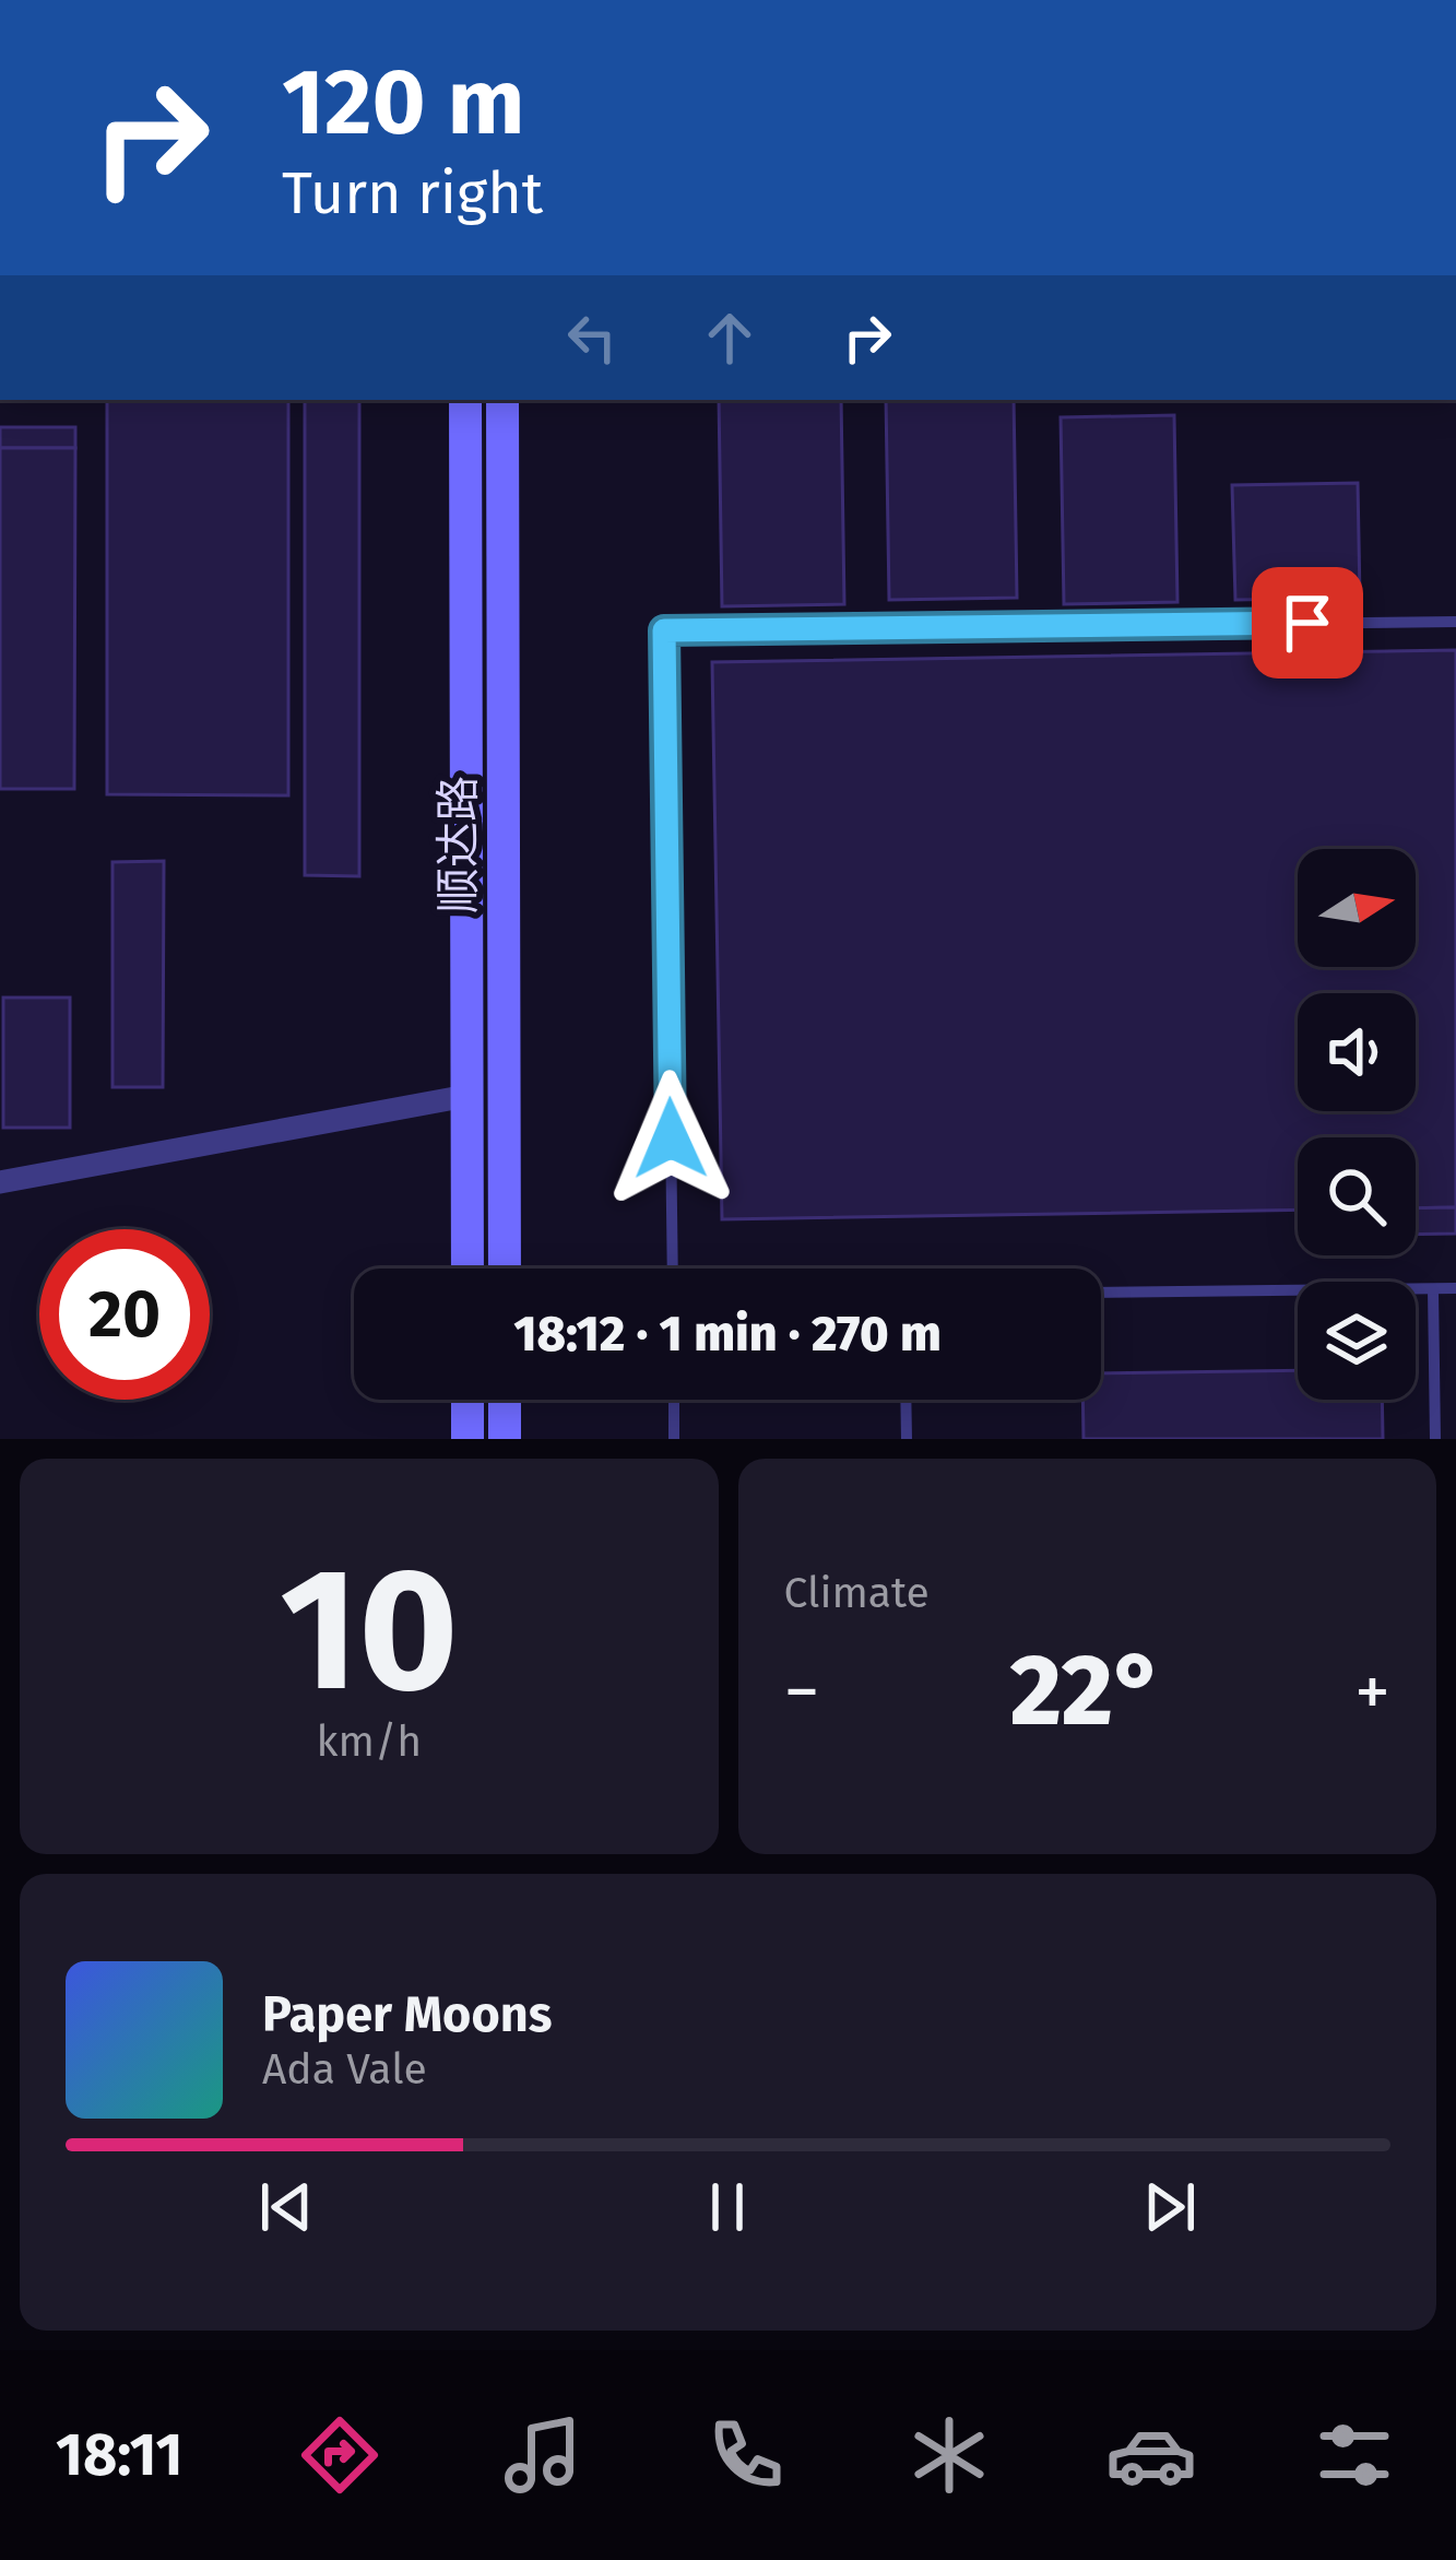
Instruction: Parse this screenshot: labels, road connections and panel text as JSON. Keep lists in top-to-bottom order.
{
  "streets": {
    "main road": ["顺达路"]
  },
  "north": "right",
  "page": {
    "turn": ["120 m", "Turn right"],
    "limit": "20",
    "trip": "18:12 · 1 min · 270 m",
    "tile": [
      ["10", "km/h"],
      "Climate"
    ],
    "heat": ["−", "22°", "+"],
    "song": ["Paper Moons", "Ada Vale"],
    "tabs": "18:11"
  }
}
